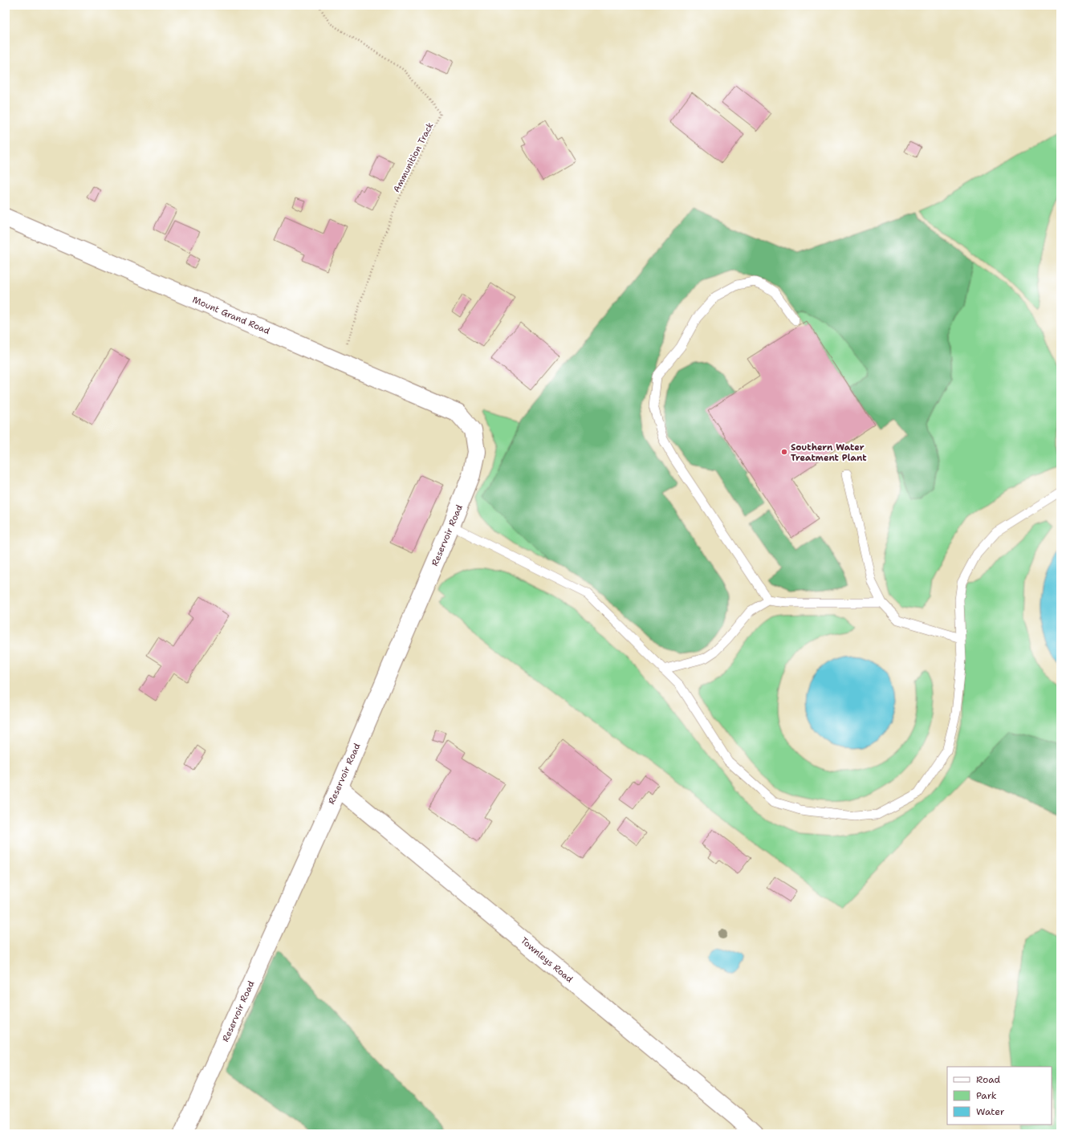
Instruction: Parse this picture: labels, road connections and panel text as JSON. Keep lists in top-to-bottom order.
{
  "streets": {
    "street": ["Mount Grand Road", "Reservoir Road", "Townleys Road"],
    "path": ["Ammunition Track"]
  },
  "crossings": [
    ["Ammunition Track", "Mount Grand Road"],
    ["Mount Grand Road", "Reservoir Road"],
    ["Reservoir Road", "Townleys Road"]
  ],
  "places": ["Southern Water Treatment Plant"],
  "legend": ["Road", "Park", "Water"]
}
